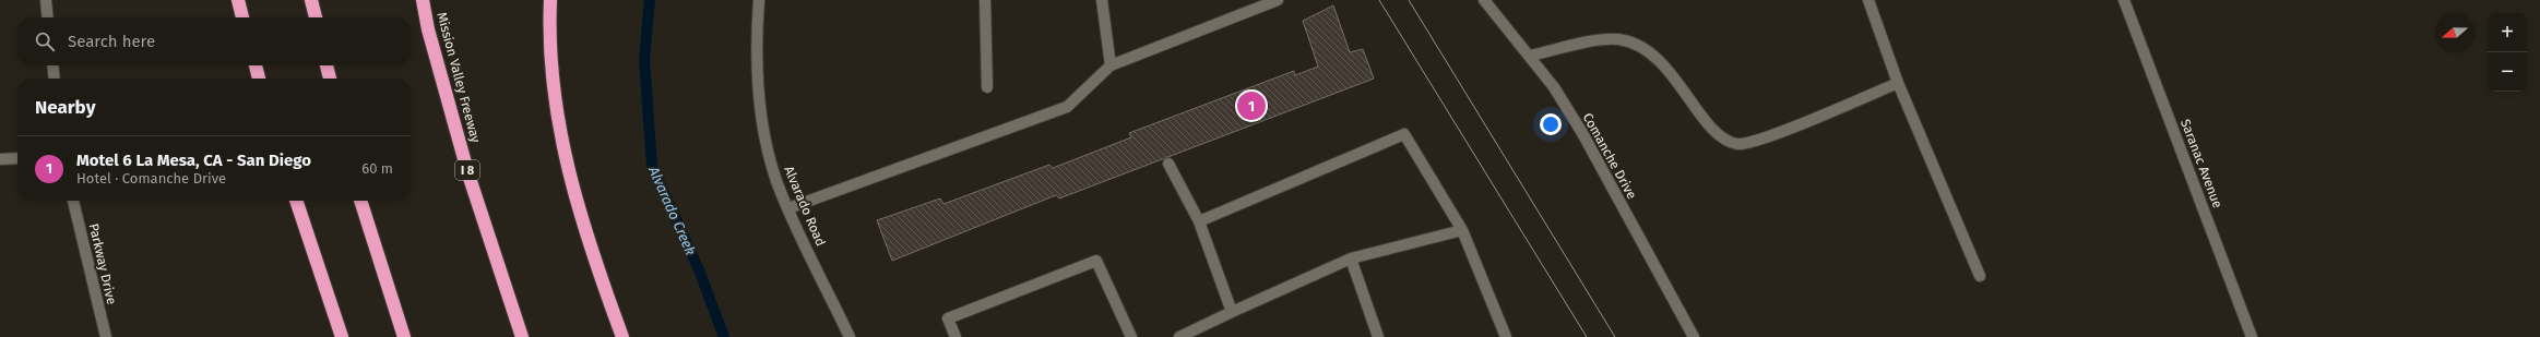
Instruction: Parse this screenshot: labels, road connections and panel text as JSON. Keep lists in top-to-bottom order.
{
  "streets": {
    "highway": ["Mission Valley Freeway", "I 8"],
    "street": [
      "Comanche Drive",
      "Saranac Avenue",
      "Alvarado Road",
      "Parkway Drive"
    ]
  },
  "water": ["Alvarado Creek"],
  "north": "left",
  "page": {
    "map_buttons": ["+", "−"],
    "search": "Search here",
    "heading": "Nearby",
    "pins": "1",
    "list": [
      {
        "mark": "1",
        "name": "Motel 6 La Mesa, CA - San Diego",
        "note": "Hotel · Comanche Drive",
        "value": "60 m"
      }
    ]
  }
}
